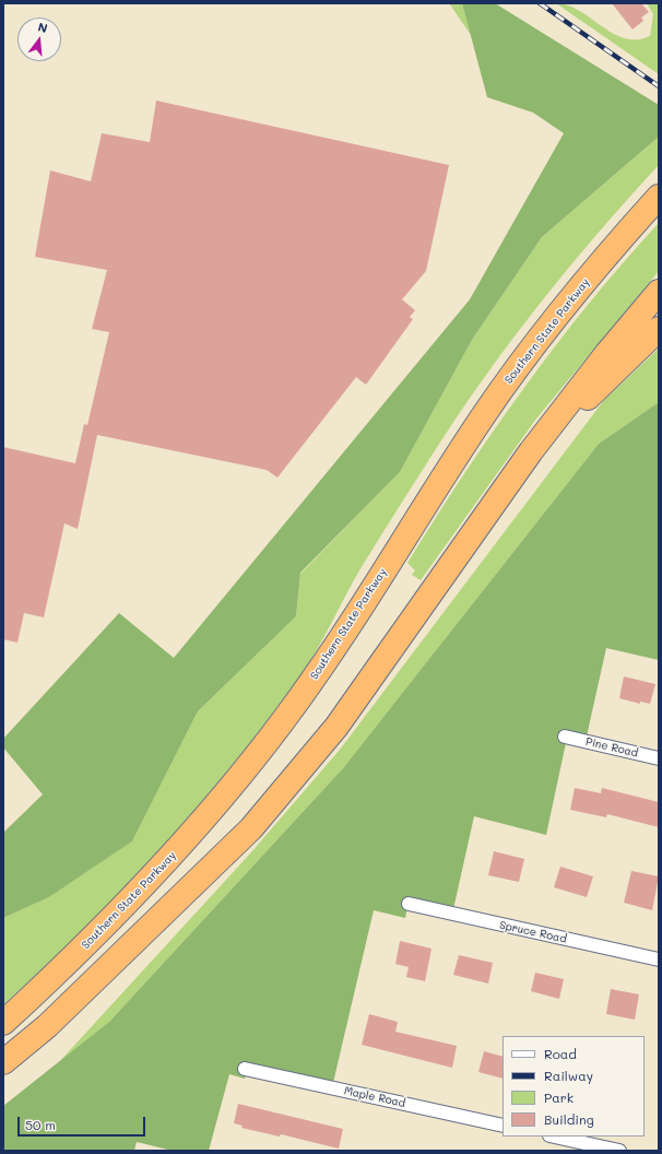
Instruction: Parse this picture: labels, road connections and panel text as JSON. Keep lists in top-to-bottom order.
{
  "streets": {
    "highway": ["Southern State Parkway"],
    "street": ["Pine Road", "Spruce Road", "Maple Road"]
  },
  "legend": [
    "Road",
    "Railway",
    "Park",
    "Building"
  ],
  "scale_bar": "50 m",
  "north": "top"
}
